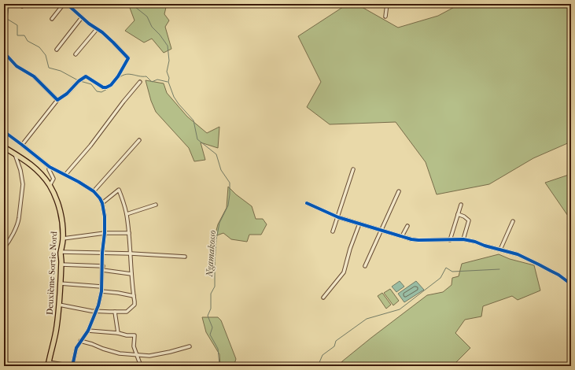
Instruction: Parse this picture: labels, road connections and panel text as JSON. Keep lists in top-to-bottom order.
{
  "streets": {
    "main road": ["Deuxième Sortie Nord"]
  },
  "water": ["Ngamakosso"]
}
